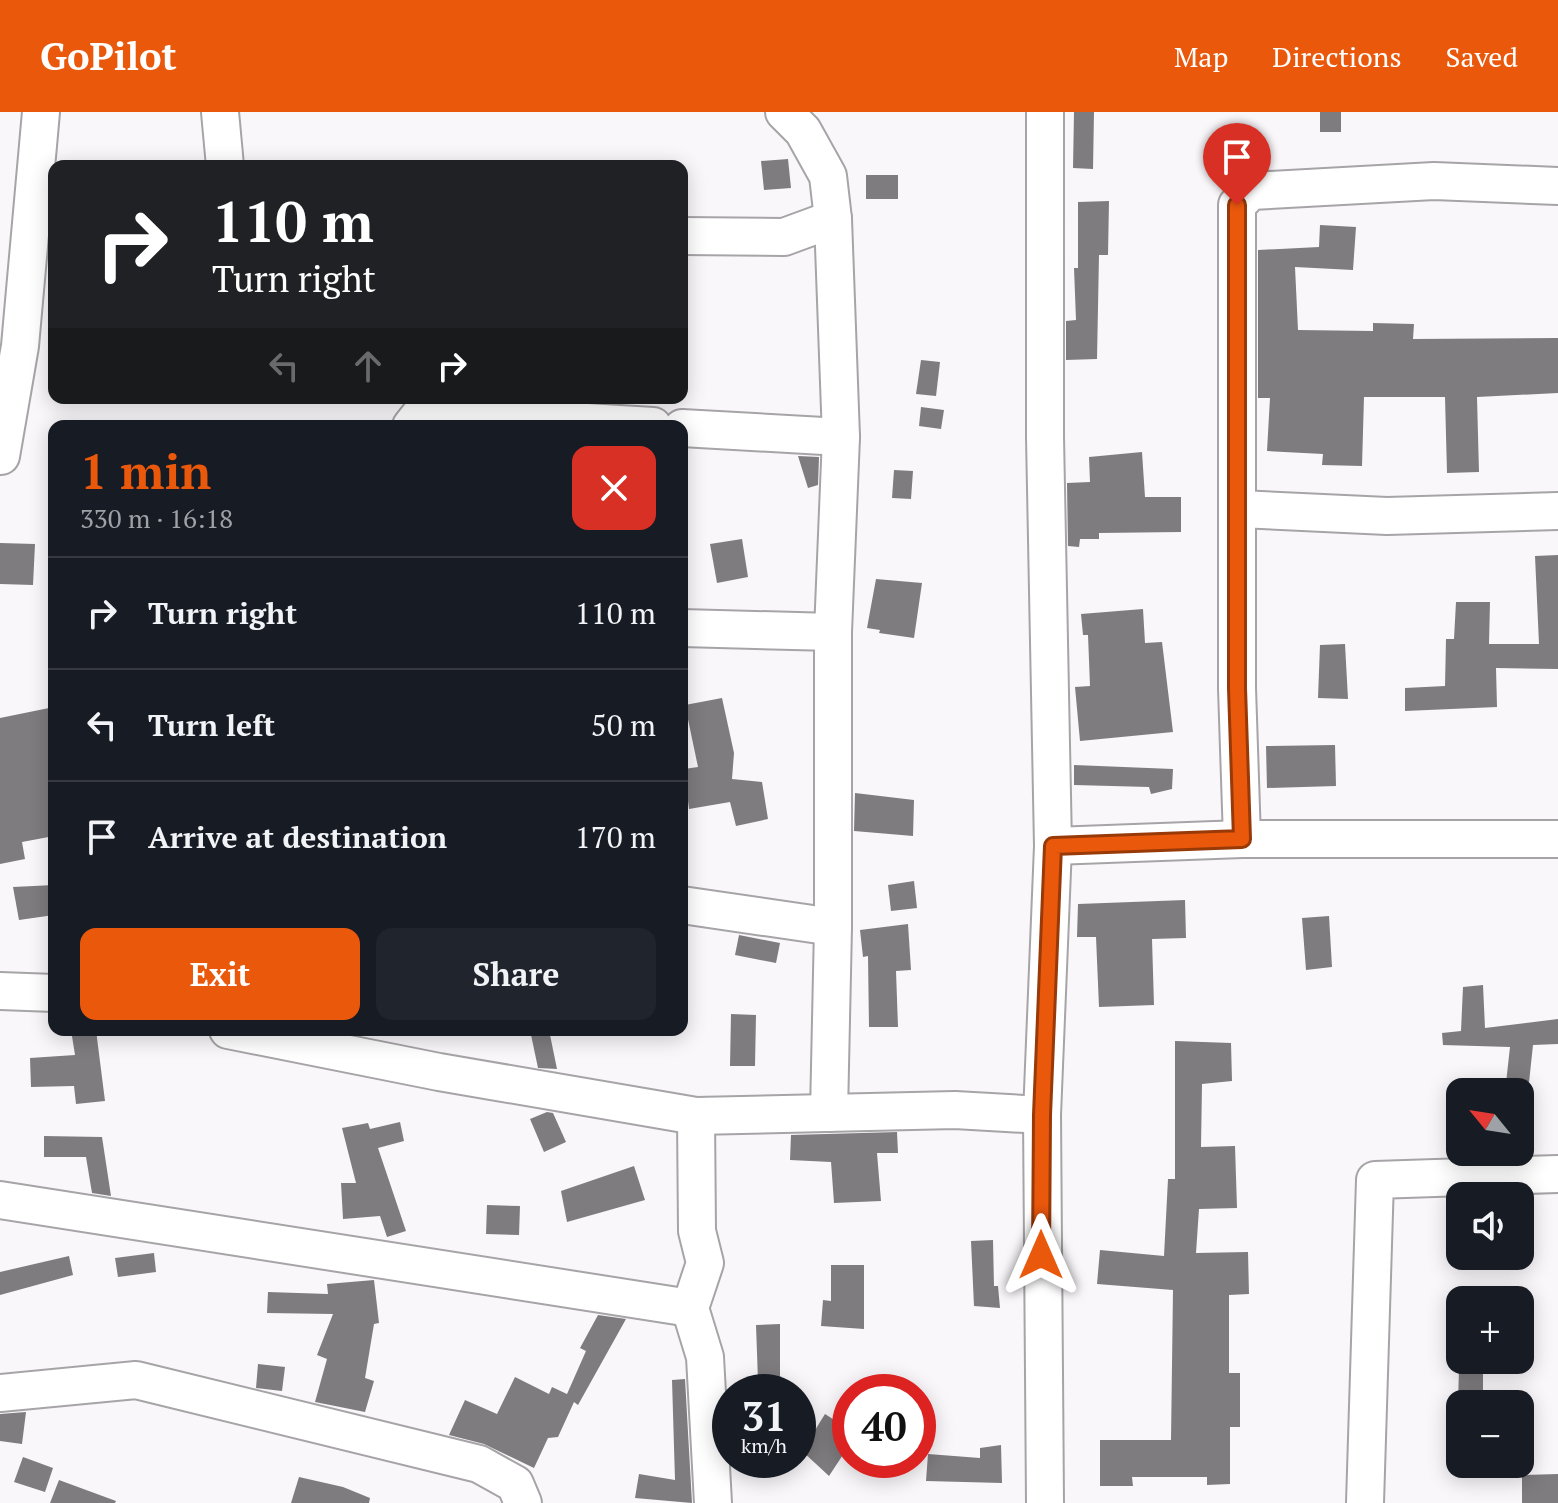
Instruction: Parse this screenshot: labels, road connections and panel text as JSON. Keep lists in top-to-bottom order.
{
  "north": "top left",
  "page": {
    "header": "GoPilot",
    "nav": ["Map", "Directions", "Saved"],
    "turn": ["110 m", "Turn right"],
    "heading": ["1 min", "330 m · 16:18"],
    "list": [
      {
        "name": "Turn right",
        "value": "110 m"
      },
      {
        "name": "Turn left",
        "value": "50 m"
      },
      {
        "name": "Arrive at destination",
        "value": "170 m"
      }
    ],
    "buttons": ["Exit", "Share"],
    "map_buttons": ["+", "−"],
    "speed": "31 km/h",
    "limit": "40"
  }
}
